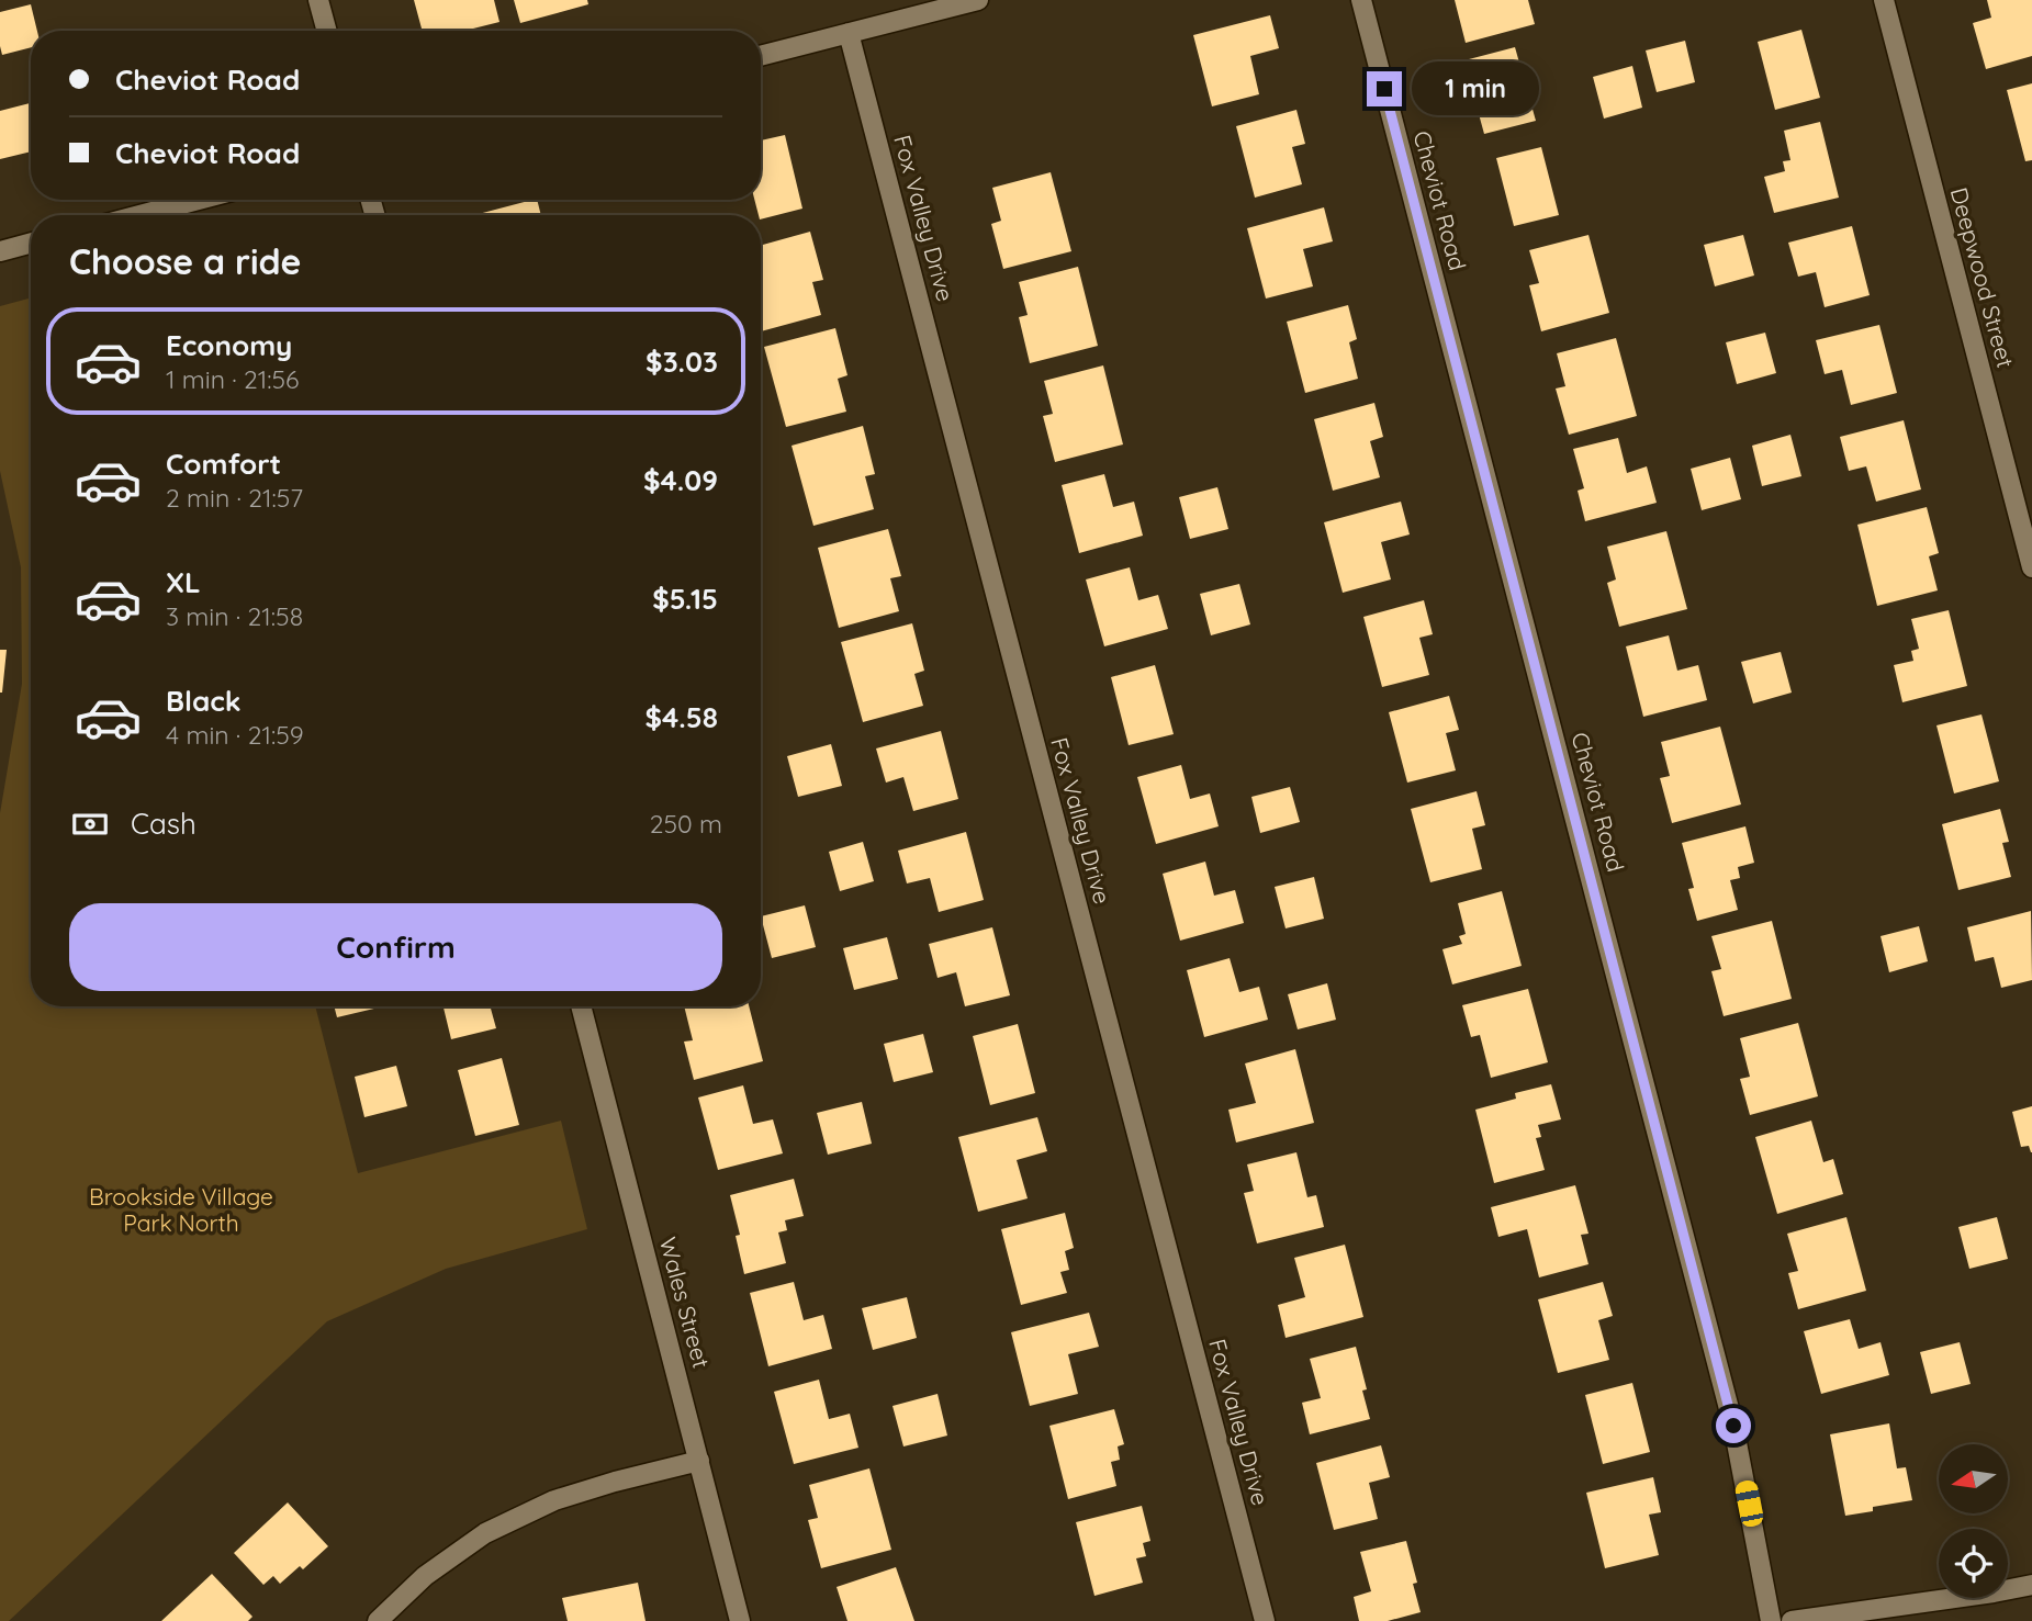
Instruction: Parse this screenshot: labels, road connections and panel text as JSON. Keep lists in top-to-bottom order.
{
  "streets": {
    "street": [
      "Cheviot Road",
      "Fox Valley Drive",
      "Deepwood Street",
      "Wales Street"
    ]
  },
  "parks": ["Brookside Village Park North"],
  "north": "left",
  "page": {
    "banner": ["Cheviot Road", "Cheviot Road"],
    "bubble": "1 min",
    "heading": "Choose a ride",
    "list": [
      {
        "name": "Economy",
        "note": "1 min · 21:56",
        "value": "$3.03"
      },
      {
        "name": "Comfort",
        "note": "2 min · 21:57",
        "value": "$4.09"
      },
      {
        "name": "XL",
        "note": "3 min · 21:58",
        "value": "$5.15"
      },
      {
        "name": "Black",
        "note": "4 min · 21:59",
        "value": "$4.58"
      }
    ],
    "pay": ["Cash", "250 m"],
    "buttons": "Confirm"
  }
}
